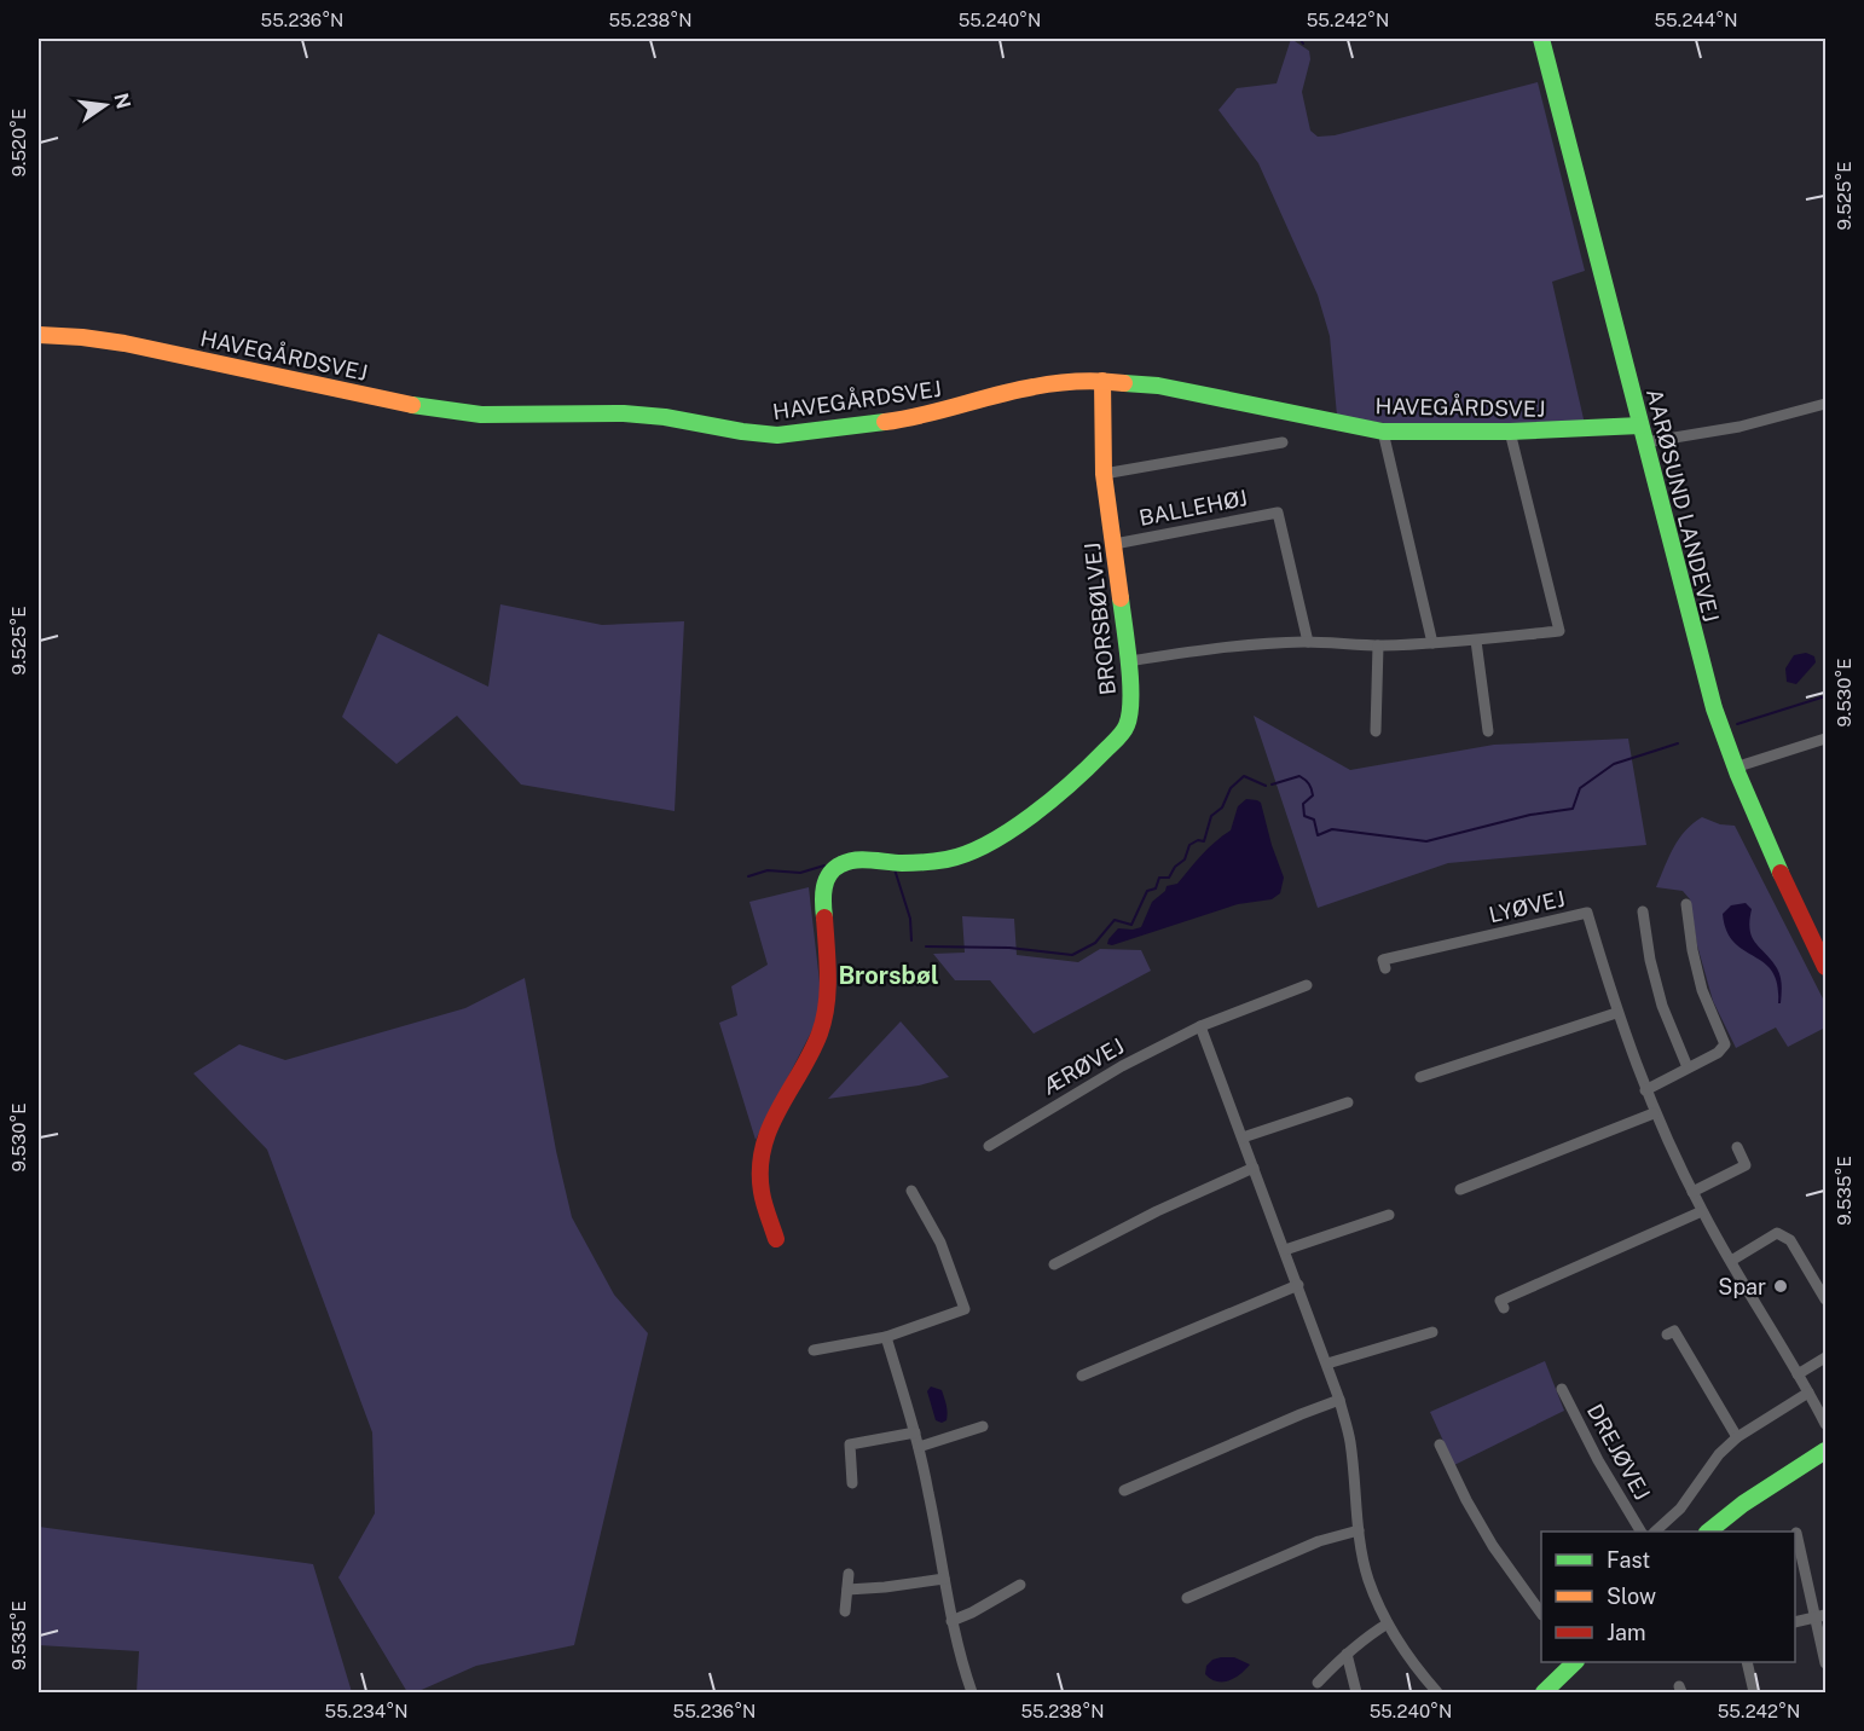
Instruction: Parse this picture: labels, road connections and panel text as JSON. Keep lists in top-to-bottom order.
{
  "streets": {
    "street": [
      "HAVEGÅRDSVEJ",
      "AARØSUND LANDEVEJ",
      "BALLEHØJ",
      "BRORSBØLVEJ",
      "LYØVEJ",
      "ÆRØVEJ",
      "DREJØVEJ"
    ]
  },
  "crossings": [
    ["HAVEGÅRDSVEJ", "AARØSUND LANDEVEJ"],
    ["HAVEGÅRDSVEJ", "BRORSBØLVEJ"],
    ["BALLEHØJ", "BRORSBØLVEJ"],
    ["LYØVEJ", "DREJØVEJ"]
  ],
  "districts": ["Brorsbøl"],
  "places": ["Spar"],
  "legend": ["Fast", "Slow", "Jam"],
  "north": "right",
  "coordinates": [
    "55.236°N",
    "55.238°N",
    "55.240°N",
    "55.242°N",
    "55.244°N",
    "9.520°E",
    "9.525°E",
    "9.530°E",
    "9.535°E",
    "55.234°N"
  ]
}
